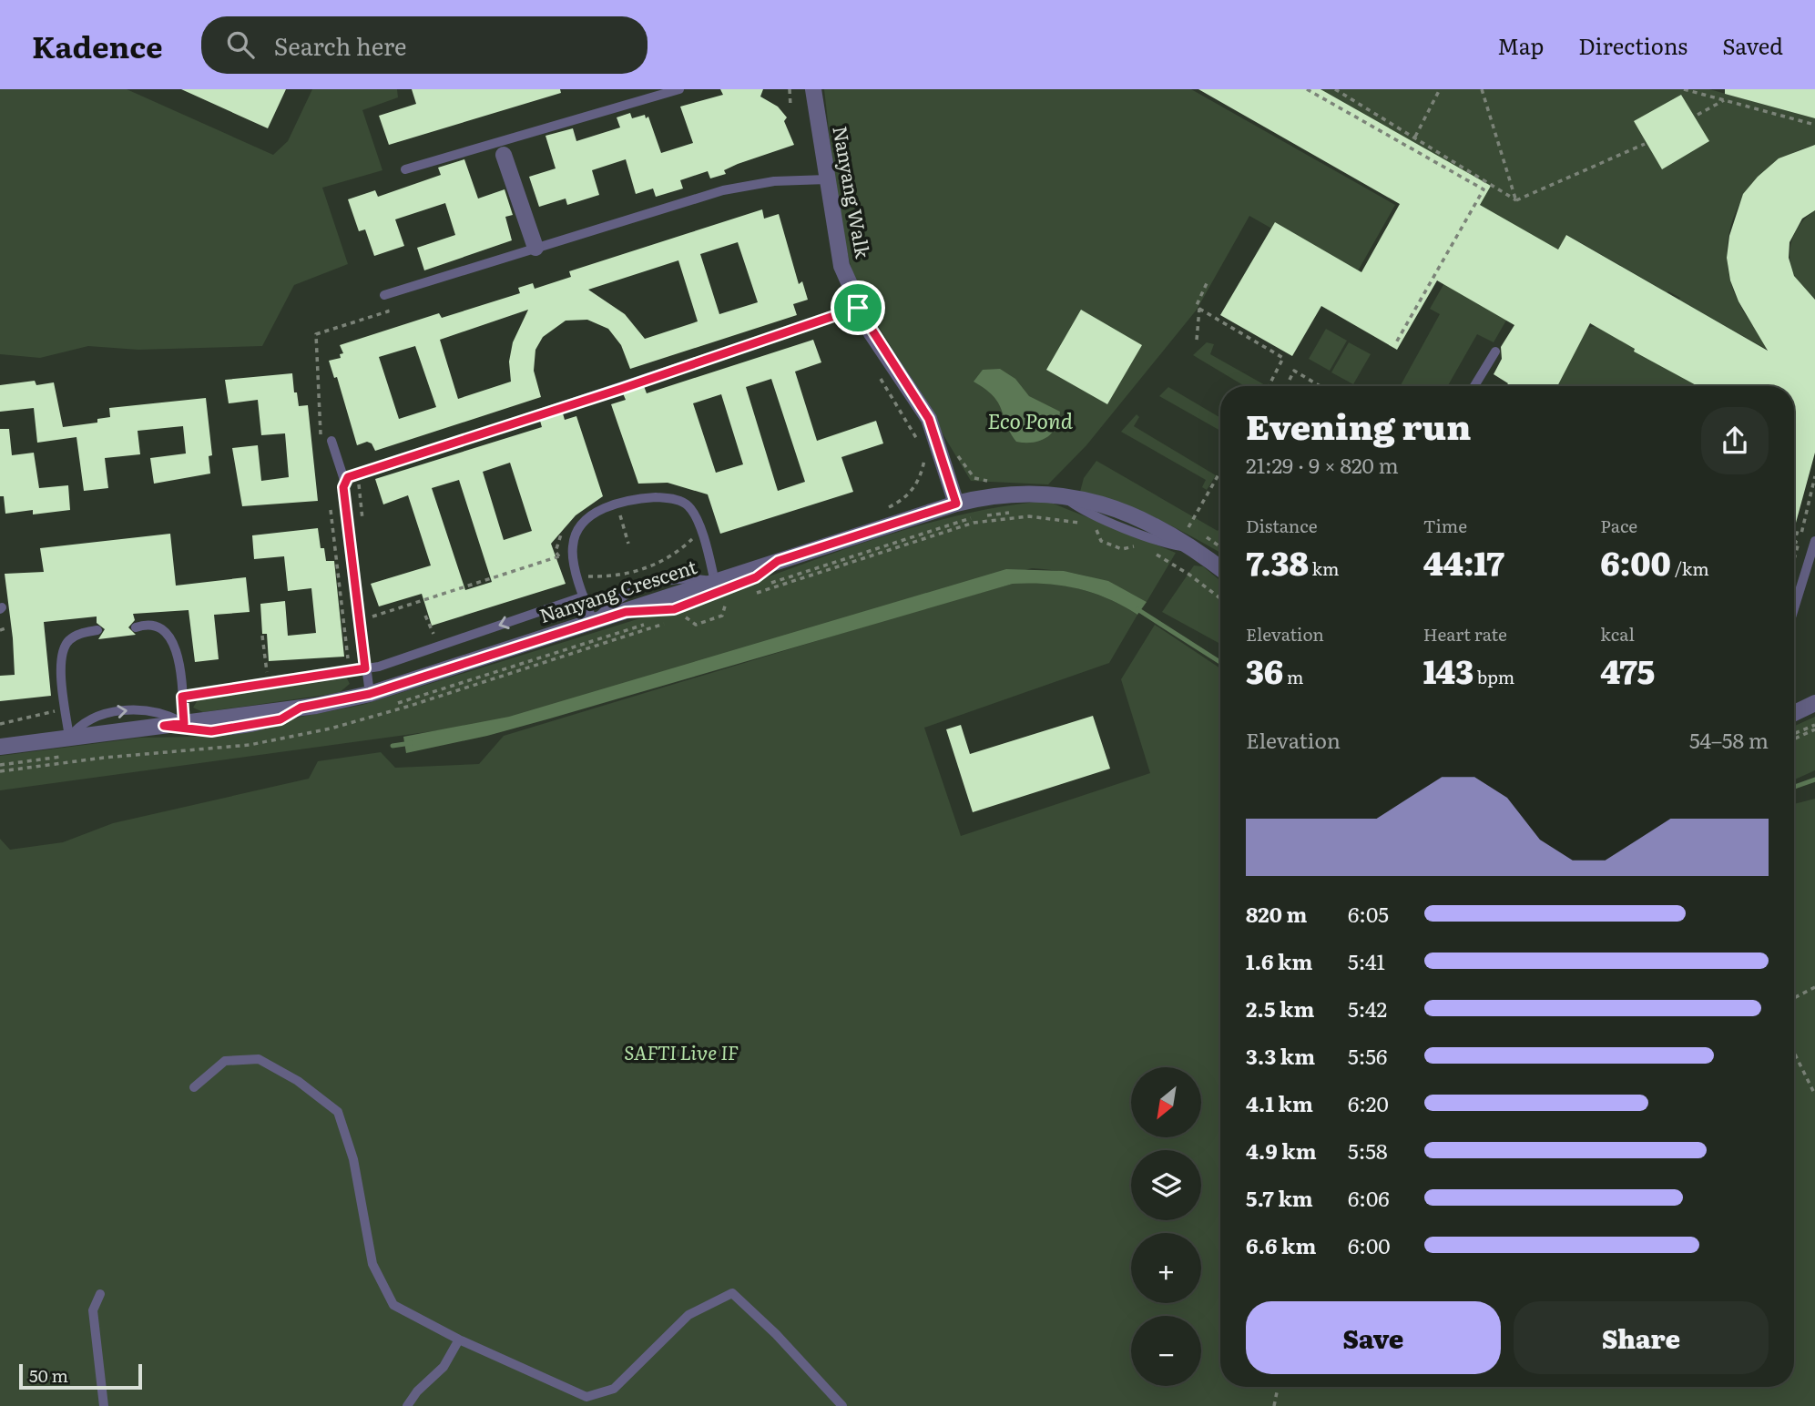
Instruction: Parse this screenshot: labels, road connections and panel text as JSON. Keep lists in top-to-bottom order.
{
  "streets": {
    "street": ["Nanyang Walk", "Nanyang Crescent"]
  },
  "crossings": [
    ["Nanyang Walk", "Nanyang Crescent"]
  ],
  "water": ["Eco Pond"],
  "parks": ["SAFTI Live IF"],
  "scale_bar": "50 m",
  "north": "bottom left",
  "page": {
    "header": "Kadence",
    "search": "Search here",
    "nav": ["Map", "Directions", "Saved"],
    "heading": ["Evening run", "21:29 · 9 × 820 m"],
    "stats": [
      ["Distance", "7.38 km"],
      ["Time", "44:17"],
      ["Pace", "6:00 /km"],
      ["Elevation", "36 m"],
      ["Heart rate", "143 bpm"],
      ["kcal", "475"]
    ],
    "chart": ["Elevation", "54–58 m"],
    "list": [
      {
        "name": "820 m",
        "note": "6:05"
      },
      {
        "name": "1.6 km",
        "note": "5:41"
      },
      {
        "name": "2.5 km",
        "note": "5:42"
      },
      {
        "name": "3.3 km",
        "note": "5:56"
      },
      {
        "name": "4.1 km",
        "note": "6:20"
      },
      {
        "name": "4.9 km",
        "note": "5:58"
      },
      {
        "name": "5.7 km",
        "note": "6:06"
      },
      {
        "name": "6.6 km",
        "note": "6:00"
      }
    ],
    "map_buttons": ["+", "−"],
    "buttons": ["Save", "Share"],
    "scale": "50 m"
  }
}
